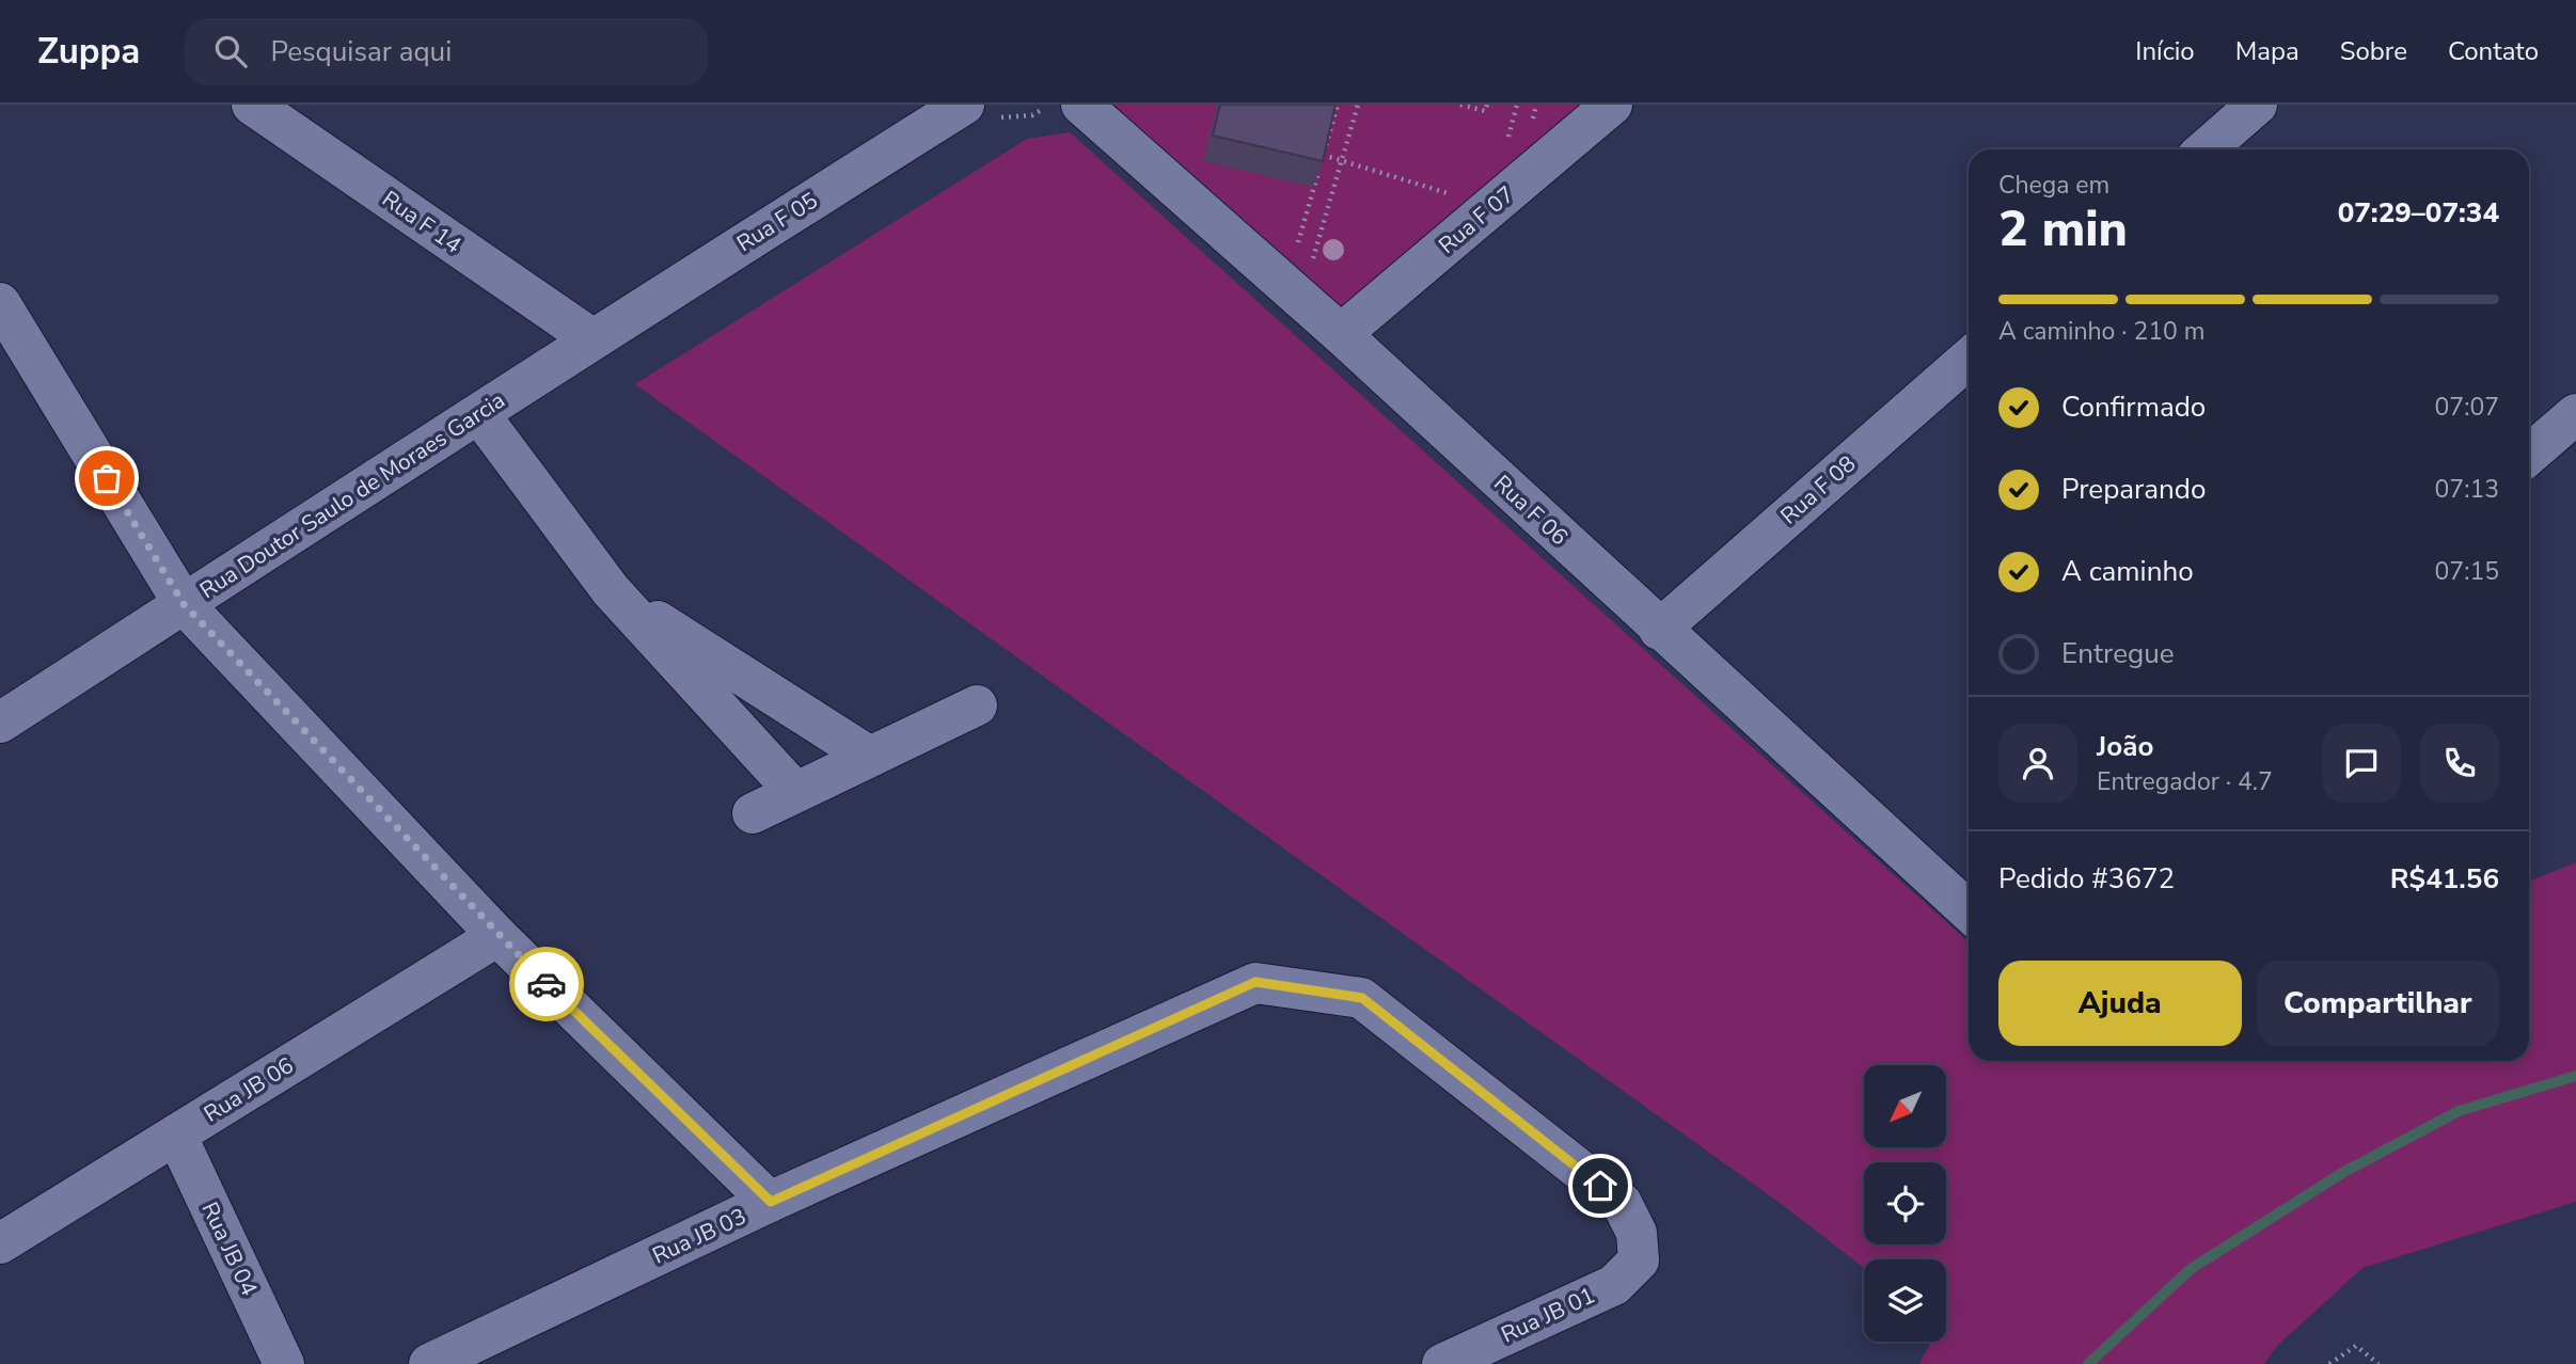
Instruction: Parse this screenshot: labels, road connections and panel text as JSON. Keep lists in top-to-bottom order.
{
  "streets": {
    "street": [
      "Rua F 07",
      "Rua F 14",
      "Rua F 05",
      "Rua F 08",
      "Rua Doutor Saulo de Moraes Garcia",
      "Rua F 06",
      "Rua JB 06",
      "Rua JB 03",
      "Rua JB 04",
      "Rua JB 01"
    ]
  },
  "crossings": [
    ["Rua F 07", "Rua F 06"],
    ["Rua F 14", "Rua F 05"],
    ["Rua F 14", "Rua Doutor Saulo de Moraes Garcia"],
    ["Rua F 05", "Rua Doutor Saulo de Moraes Garcia"],
    ["Rua F 08", "Rua F 06"],
    ["Rua JB 06", "Rua JB 04"],
    ["Rua JB 03", "Rua JB 01"]
  ],
  "north": "bottom left",
  "page": {
    "header": "Zuppa",
    "search": "Pesquisar aqui",
    "nav": [
      "Início",
      "Mapa",
      "Sobre",
      "Contato"
    ],
    "heading": ["2 min", "Chega em", "07:29–07:34"],
    "panel": [
      "João",
      "Entregador · 4.7",
      "Pedido #3672",
      "R$41.56"
    ],
    "bar": "A caminho · 210 m",
    "list": [
      ["Confirmado", "07:07"],
      ["Preparando", "07:13"],
      ["A caminho", "07:15"],
      "Entregue"
    ],
    "buttons": ["Ajuda", "Compartilhar"]
  }
}
